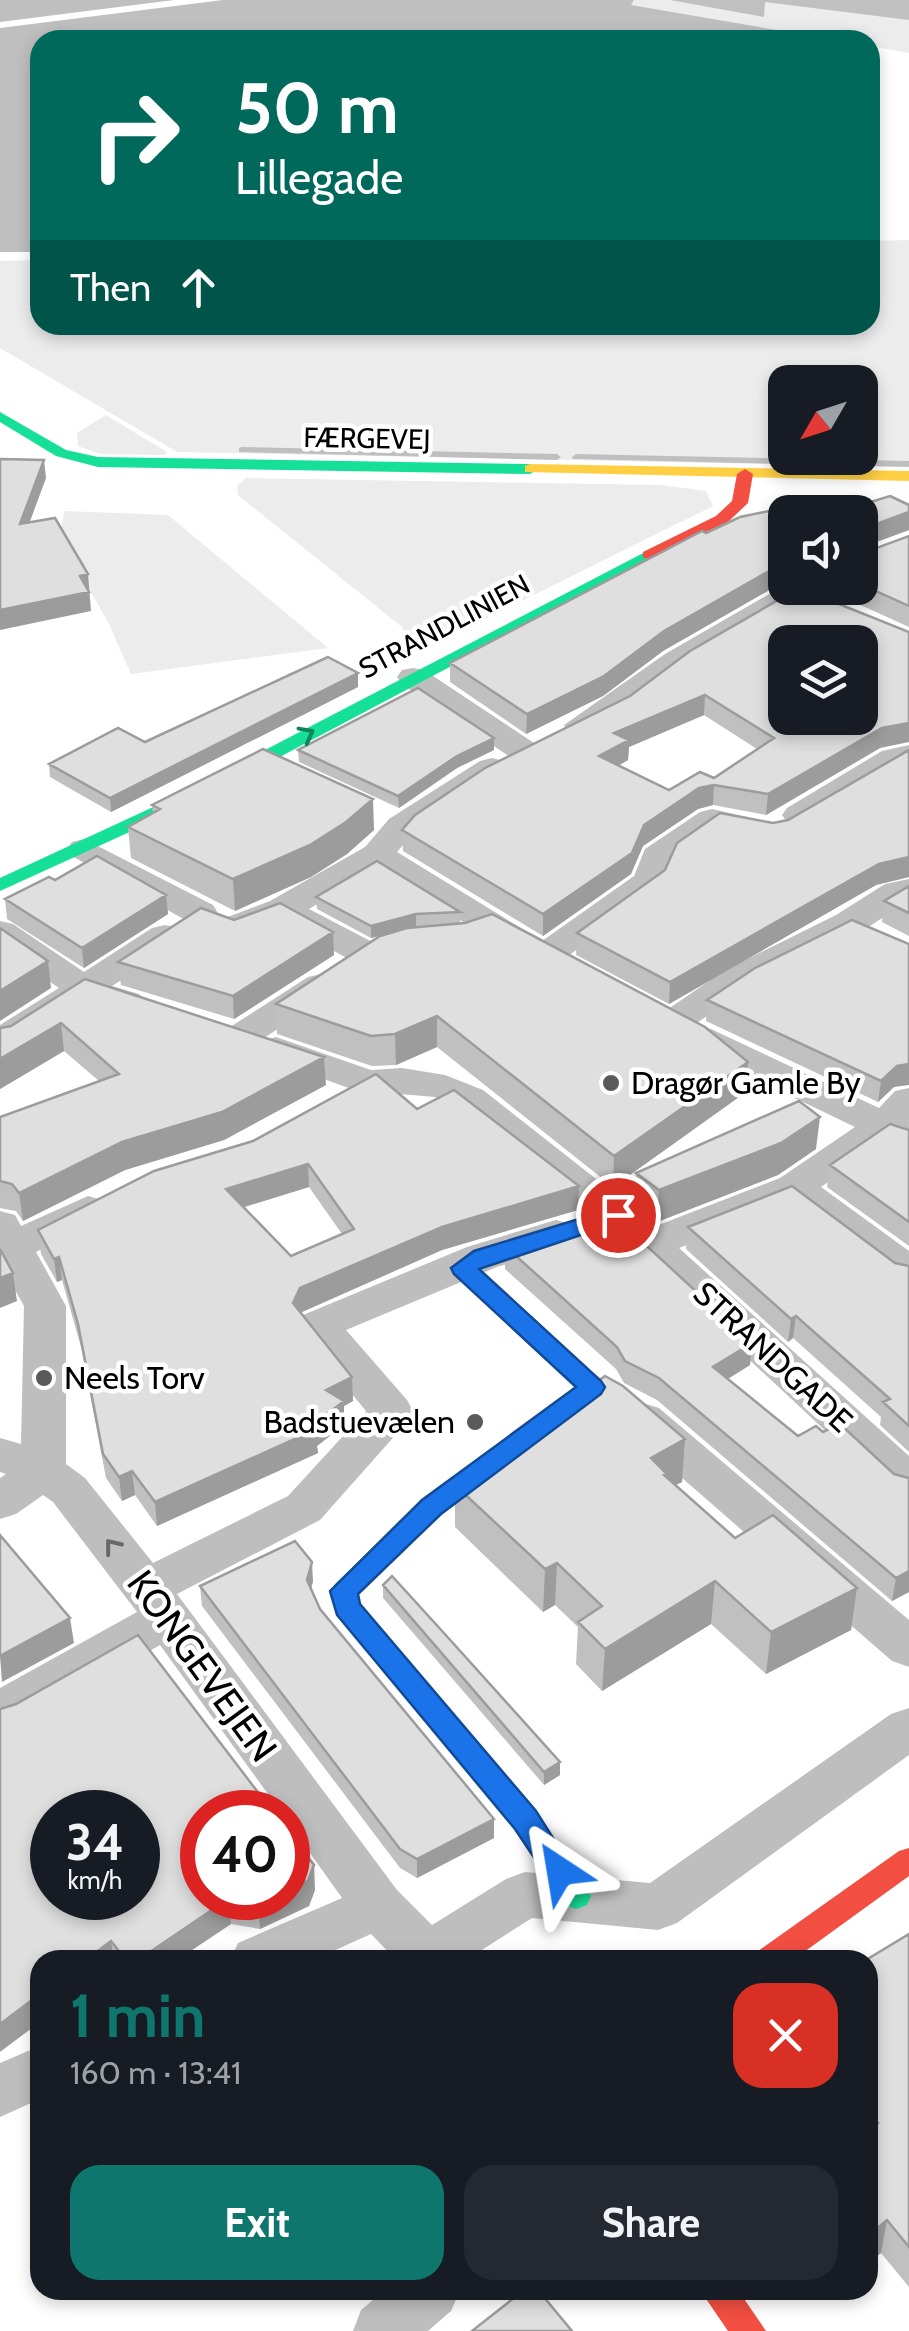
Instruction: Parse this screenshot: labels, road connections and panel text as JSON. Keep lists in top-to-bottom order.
{
  "streets": {
    "street": [
      "FÆRGEVEJ",
      "STRANDLINIEN",
      "STRANDGADE",
      "KONGEVEJEN"
    ]
  },
  "crossings": [
    ["FÆRGEVEJ", "STRANDLINIEN"]
  ],
  "places": ["Dragør Gamle By", "Neels Torv", "Badstuevælen"],
  "north": "bottom left",
  "page": {
    "turn": ["50 m", "Lillegade"],
    "then": "Then",
    "speed": "34 km/h",
    "limit": "40",
    "heading": ["1 min", "160 m · 13:41"],
    "buttons": ["Exit", "Share"]
  }
}
